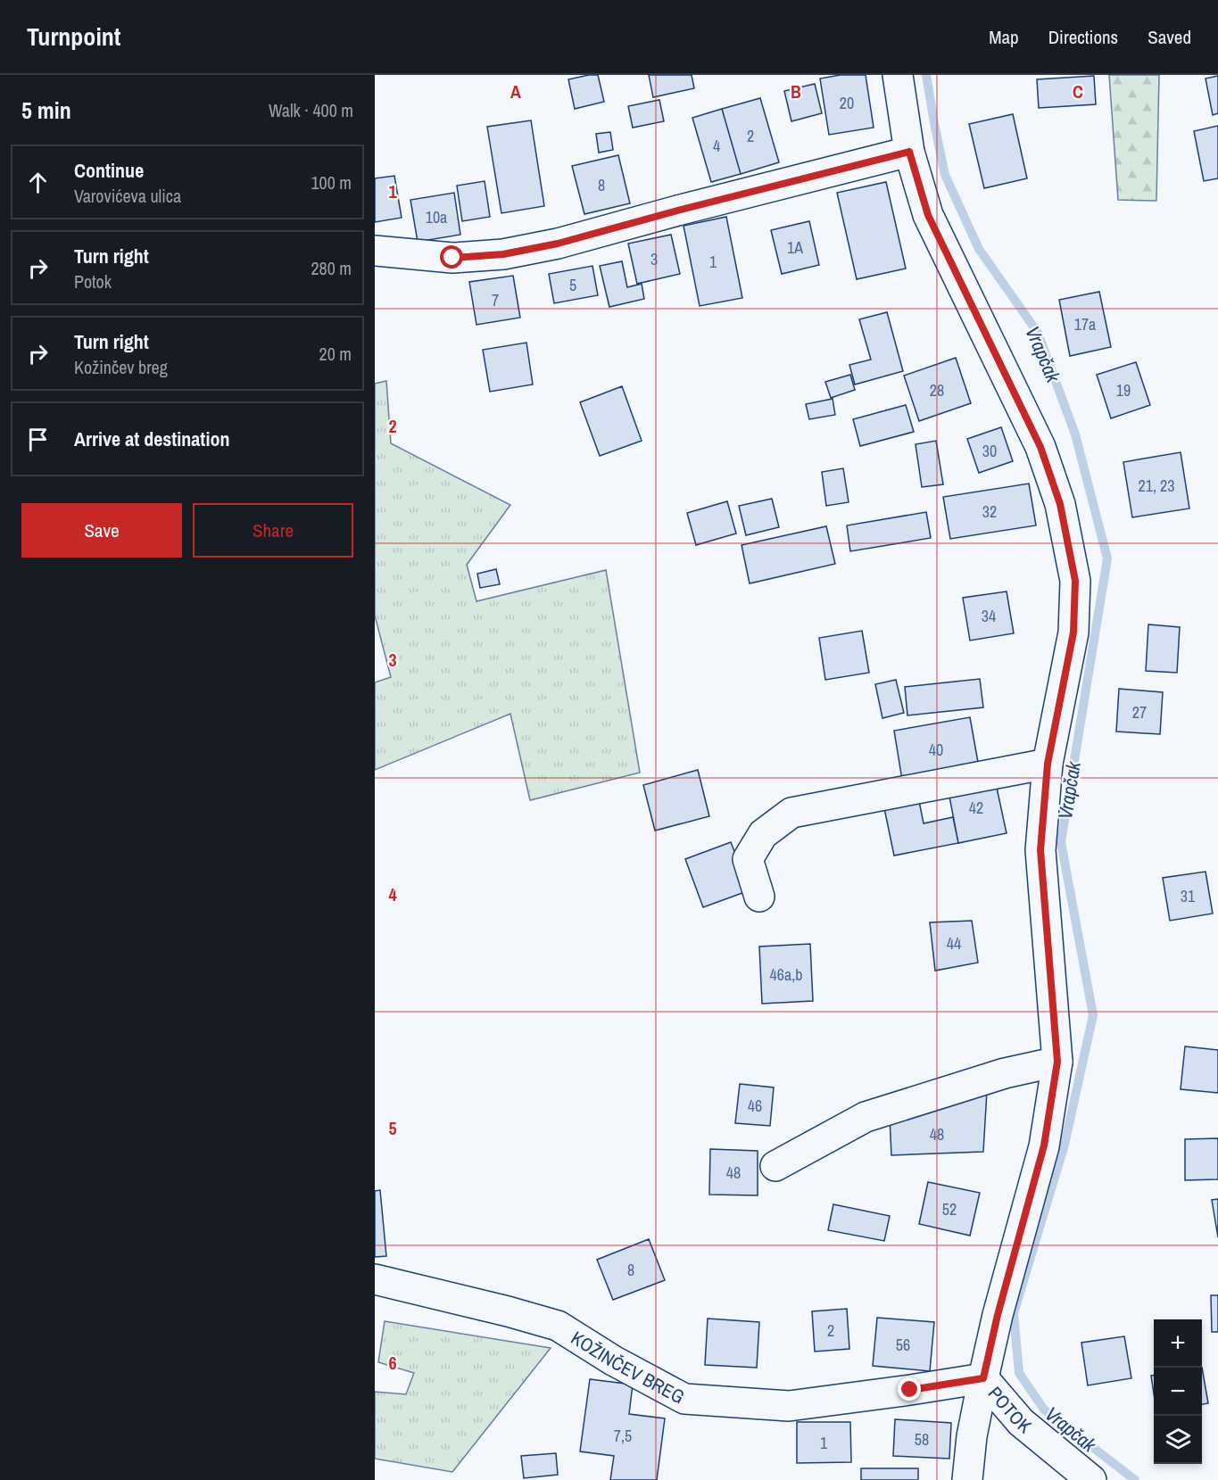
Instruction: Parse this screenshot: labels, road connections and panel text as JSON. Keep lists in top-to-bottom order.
{
  "streets": {
    "street": ["KOŽINČEV BREG", "POTOK"]
  },
  "crossings": [
    ["KOŽINČEV BREG", "POTOK"]
  ],
  "water": ["Vrapčak"],
  "house_numbers": [
    "20",
    "2",
    "4",
    "8",
    "10a",
    "1A",
    "3",
    "1",
    "5",
    "7",
    "17a",
    "28",
    "19",
    "30",
    "21, 23",
    "32",
    "34",
    "27",
    "40",
    "42",
    "31",
    "44",
    "46a,b",
    "46",
    "48",
    "48",
    "52",
    "8",
    "2",
    "56",
    "7,5",
    "58",
    "1"
  ],
  "page": {
    "header": "Turnpoint",
    "nav": ["Map", "Directions", "Saved"],
    "heading": ["5 min", "Walk · 400 m"],
    "list": [
      ["Continue", "Varovićeva ulica", "100 m"],
      ["Turn right", "Potok", "280 m"],
      ["Turn right", "Kožinčev breg", "20 m"],
      "Arrive at destination"
    ],
    "buttons": ["Save", "Share"],
    "map_buttons": ["+", "−"]
  },
  "grid": {
    "columns": ["A", "B", "C"],
    "rows": [
      "1",
      "2",
      "3",
      "4",
      "5",
      "6"
    ]
  }
}
